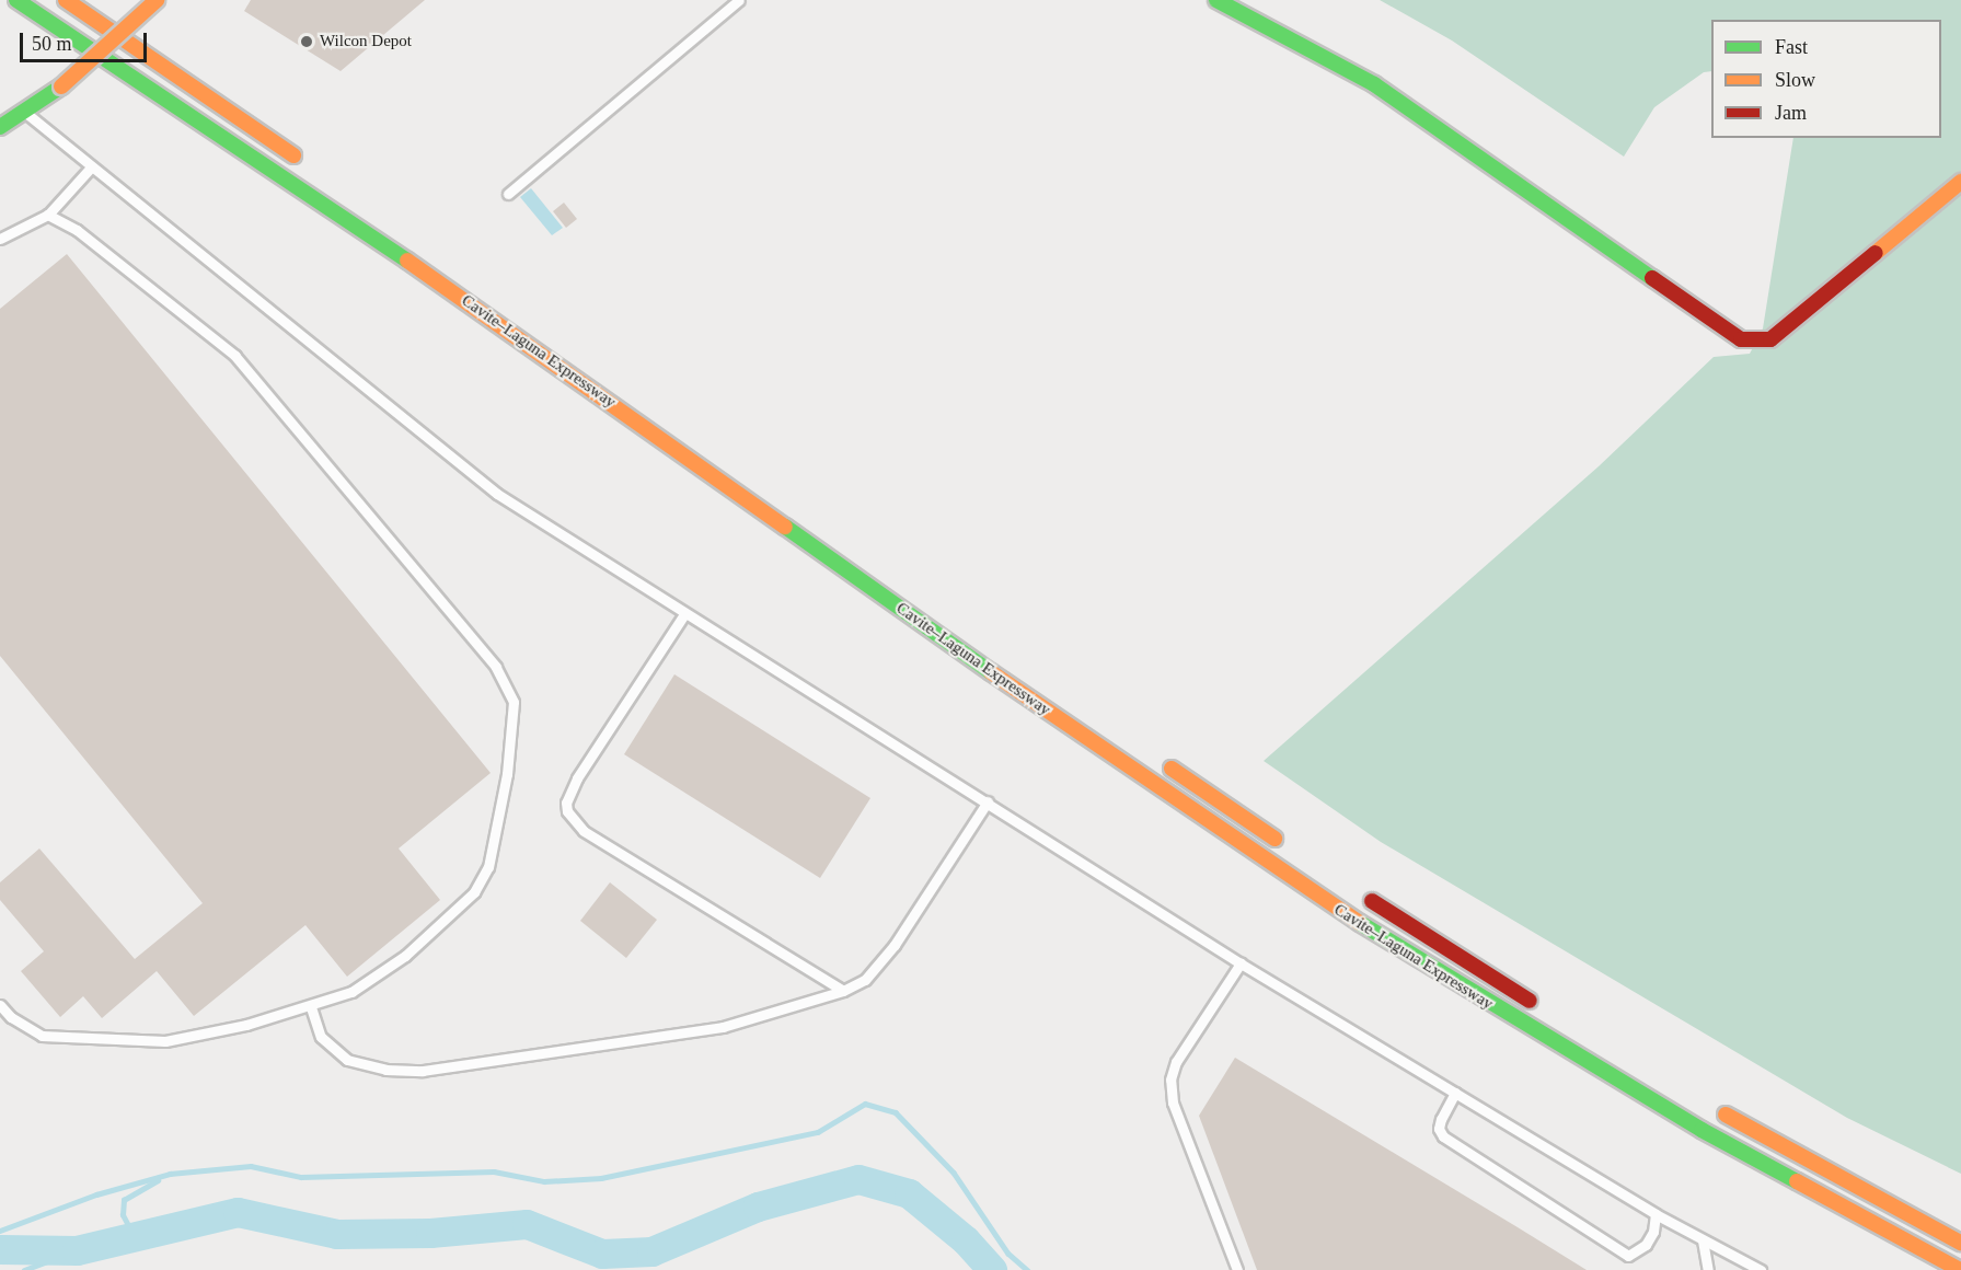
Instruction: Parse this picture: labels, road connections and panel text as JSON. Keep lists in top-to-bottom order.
{
  "streets": {
    "main road": ["Cavite–Laguna Expressway"]
  },
  "places": ["Wilcon Depot"],
  "legend": ["Fast", "Slow", "Jam"],
  "scale_bar": "50 m"
}
